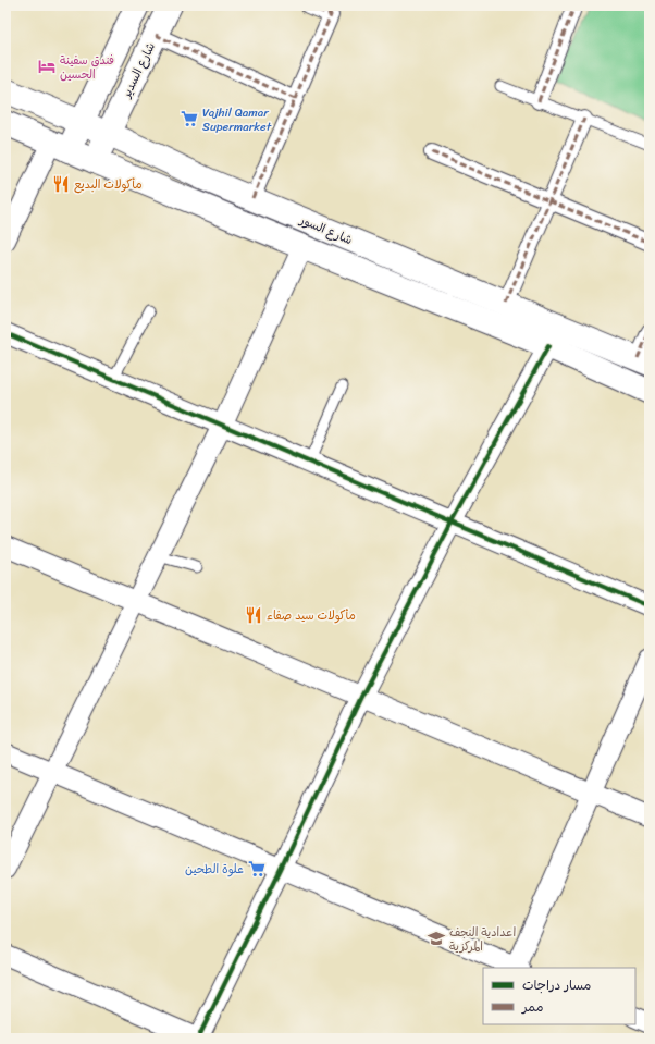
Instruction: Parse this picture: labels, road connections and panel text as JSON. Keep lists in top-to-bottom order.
{
  "streets": {
    "street": ["شارع السدير", "شارع السور"]
  },
  "crossings": [
    ["شارع السدير", "شارع السور"]
  ],
  "places": {
    "hotel": ["فندق سفينة الحسين"],
    "supermarket": ["Vajhil Qamar Supermarket", "علوة الطحين"],
    "restaurant": ["مأكولات البديع", "مأكولات سيد صفاء"],
    "school or university": ["اعدادية النجف المركزية"]
  },
  "legend": ["مسار دراجات", "ممر"]
}
